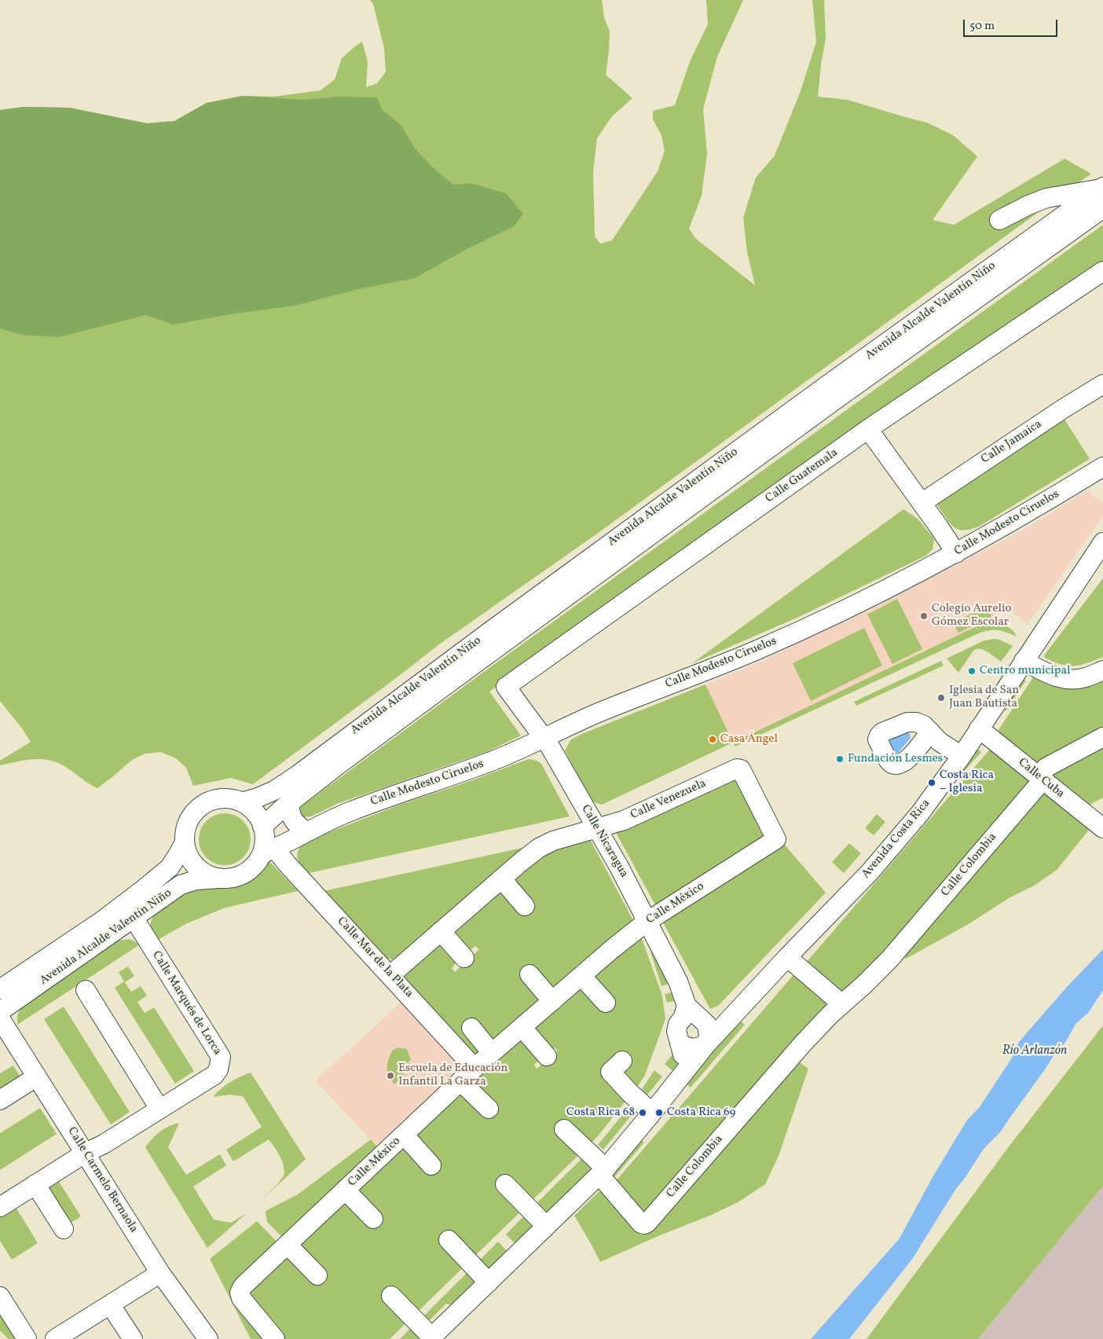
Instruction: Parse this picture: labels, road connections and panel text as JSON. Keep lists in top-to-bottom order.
{
  "streets": {
    "street": [
      "Avenida Alcalde Valentín Niño",
      "Calle Jamaica",
      "Calle Guatemala",
      "Calle Modesto Ciruelos",
      "Calle Cuba",
      "Calle Venezuela",
      "Avenida Costa Rica",
      "Calle Nicaragua",
      "Calle Colombia",
      "Calle México",
      "Calle Mar de la Plata",
      "Calle Marqués de Lorca",
      "Calle Carmelo Bernaola"
    ]
  },
  "crossings": [
    ["Avenida Alcalde Valentín Niño", "Calle Modesto Ciruelos"],
    ["Avenida Alcalde Valentín Niño", "Calle Mar de la Plata"],
    ["Avenida Alcalde Valentín Niño", "Calle Marqués de Lorca"],
    ["Calle Guatemala", "Calle Nicaragua"],
    ["Calle Modesto Ciruelos", "Calle Nicaragua"],
    ["Calle Modesto Ciruelos", "Calle Mar de la Plata"],
    ["Calle Cuba", "Avenida Costa Rica"],
    ["Calle Cuba", "Calle Colombia"],
    ["Calle Venezuela", "Calle Nicaragua"],
    ["Calle Venezuela", "Calle México"],
    ["Calle Venezuela", "Calle Mar de la Plata"],
    ["Avenida Costa Rica", "Calle Nicaragua"],
    ["Avenida Costa Rica", "Calle Colombia"],
    ["Calle Nicaragua", "Calle México"],
    ["Calle México", "Calle Mar de la Plata"],
    ["Calle Marqués de Lorca", "Calle Carmelo Bernaola"]
  ],
  "water": ["Río Arlanzón"],
  "places": [
    "Colegio Aurelio Gómez Escolar",
    "Centro municipal",
    "Iglesia de San Juan Bautista",
    "Casa Ángel",
    "Fundación Lesmes",
    "Costa Rica – Iglesia",
    "Escuela de Educación Infantil La Garza",
    "Costa Rica 68",
    "Costa Rica 69"
  ],
  "scale_bar": "50 m"
}
